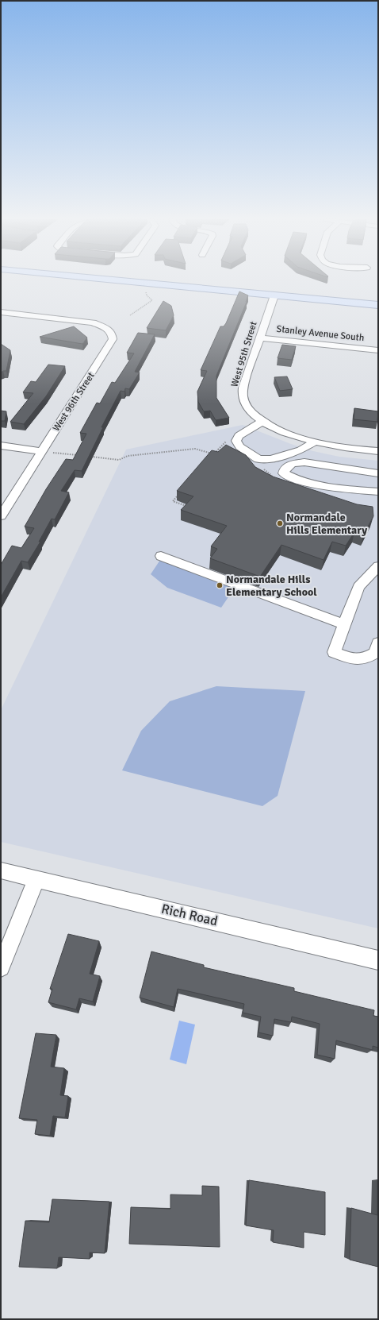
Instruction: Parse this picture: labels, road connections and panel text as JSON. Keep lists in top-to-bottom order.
{
  "streets": {
    "street": [
      "Stanley Avenue South",
      "West 95th Street",
      "West 96th Street",
      "Rich Road"
    ]
  },
  "crossings": [
    ["Stanley Avenue South", "West 95th Street"]
  ],
  "places": ["Normandale Hills Elementary", "Normandale Hills Elementary School"]
}
